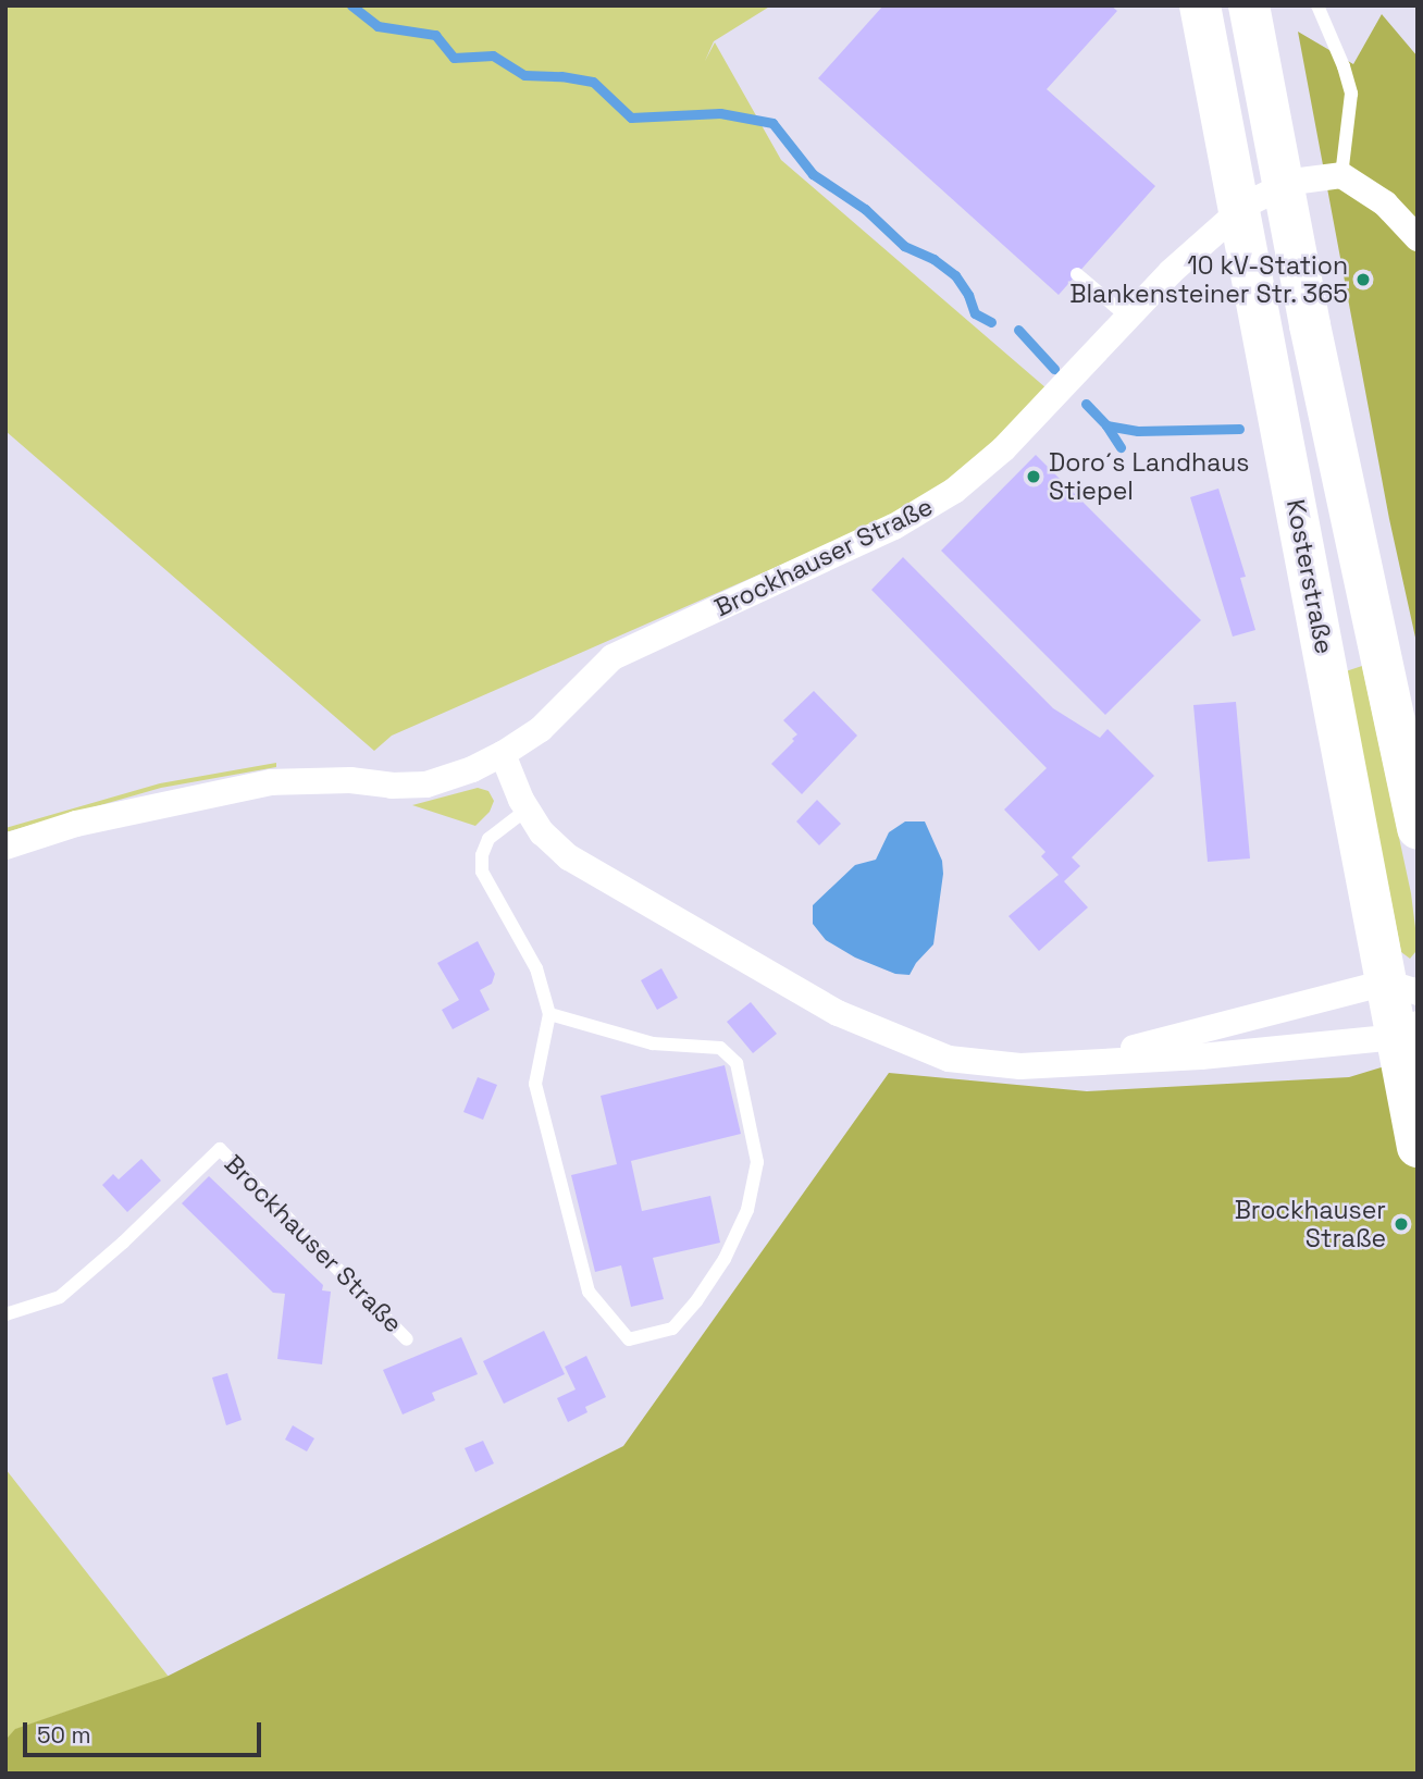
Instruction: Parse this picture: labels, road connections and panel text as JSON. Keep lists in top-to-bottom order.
{
  "streets": {
    "main road": ["Kosterstraße"],
    "street": ["Brockhauser Straße"]
  },
  "places": ["10 kV-Station Blankensteiner Str. 365", "Doro´s Landhaus Stiepel", "Brockhauser Straße"],
  "scale_bar": "50 m"
}
